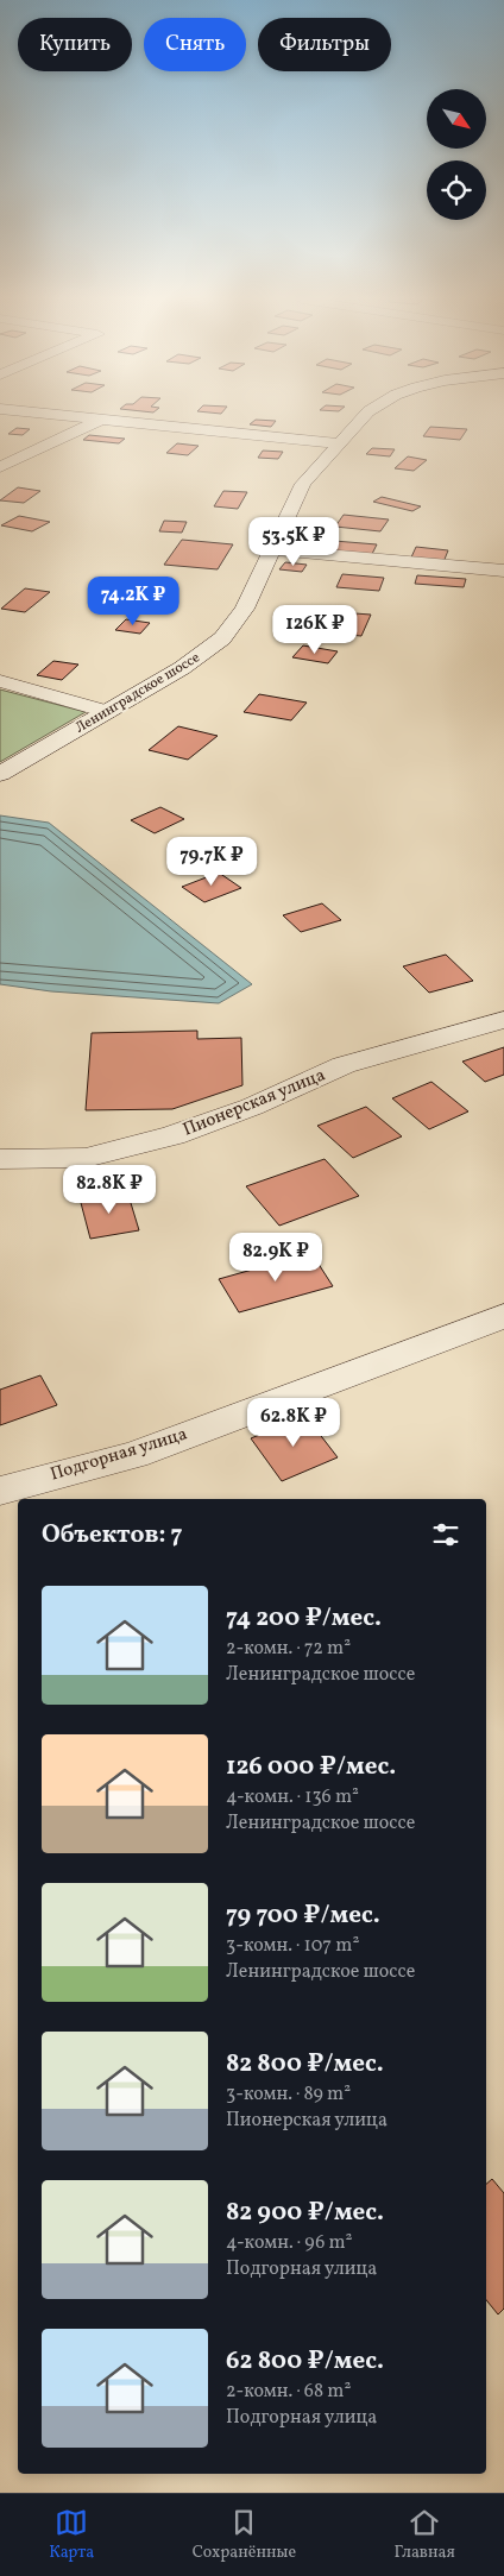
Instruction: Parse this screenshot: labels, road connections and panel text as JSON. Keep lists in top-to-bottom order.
{
  "streets": {
    "street": ["Ленинградское шоссе", "Пионерская улица", "Подгорная улица"]
  },
  "north": "bottom right",
  "page": {
    "chip": ["Купить", "Снять", "Фильтры"],
    "price": [
      "53.5K ₽",
      "74.2K ₽",
      "126K ₽",
      "79.7K ₽",
      "82.8K ₽",
      "82.9K ₽",
      "62.8K ₽"
    ],
    "heading": "Объектов: 7",
    "list": [
      {
        "name": "74 200 ₽/мес.",
        "note": "2-комн. · 72 m² · Ленинградское шоссе"
      },
      {
        "name": "126 000 ₽/мес.",
        "note": "4-комн. · 136 m² · Ленинградское шоссе"
      },
      {
        "name": "79 700 ₽/мес.",
        "note": "3-комн. · 107 m² · Ленинградское шоссе"
      },
      {
        "name": "82 800 ₽/мес.",
        "note": "3-комн. · 89 m² · Пионерская улица"
      },
      {
        "name": "82 900 ₽/мес.",
        "note": "4-комн. · 96 m² · Подгорная улица"
      },
      {
        "name": "62 800 ₽/мес.",
        "note": "2-комн. · 68 m² · Подгорная улица"
      }
    ],
    "tabs": ["Карта", "Сохранённые", "Главная"]
  }
}
